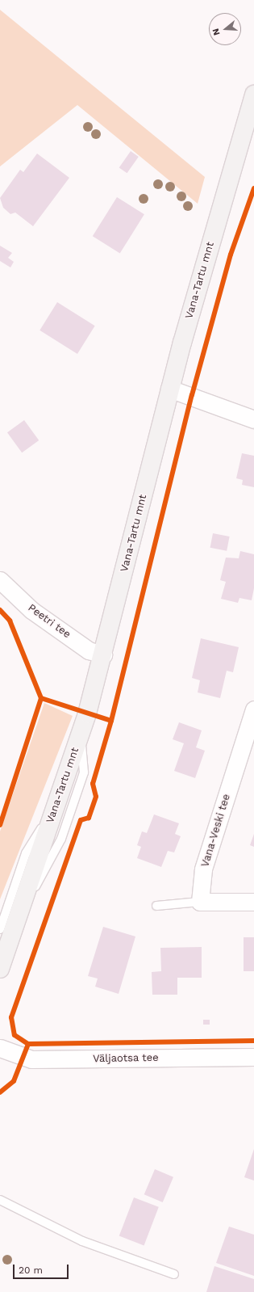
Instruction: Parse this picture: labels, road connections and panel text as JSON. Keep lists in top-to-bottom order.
{
  "streets": {
    "street": [
      "Vana-Tartu mnt",
      "Peetri tee",
      "Vana-Veski tee",
      "Väljaotsa tee"
    ]
  },
  "crossings": [
    ["Vana-Tartu mnt", "Peetri tee"]
  ],
  "scale_bar": "20 m",
  "north": "left"
}
